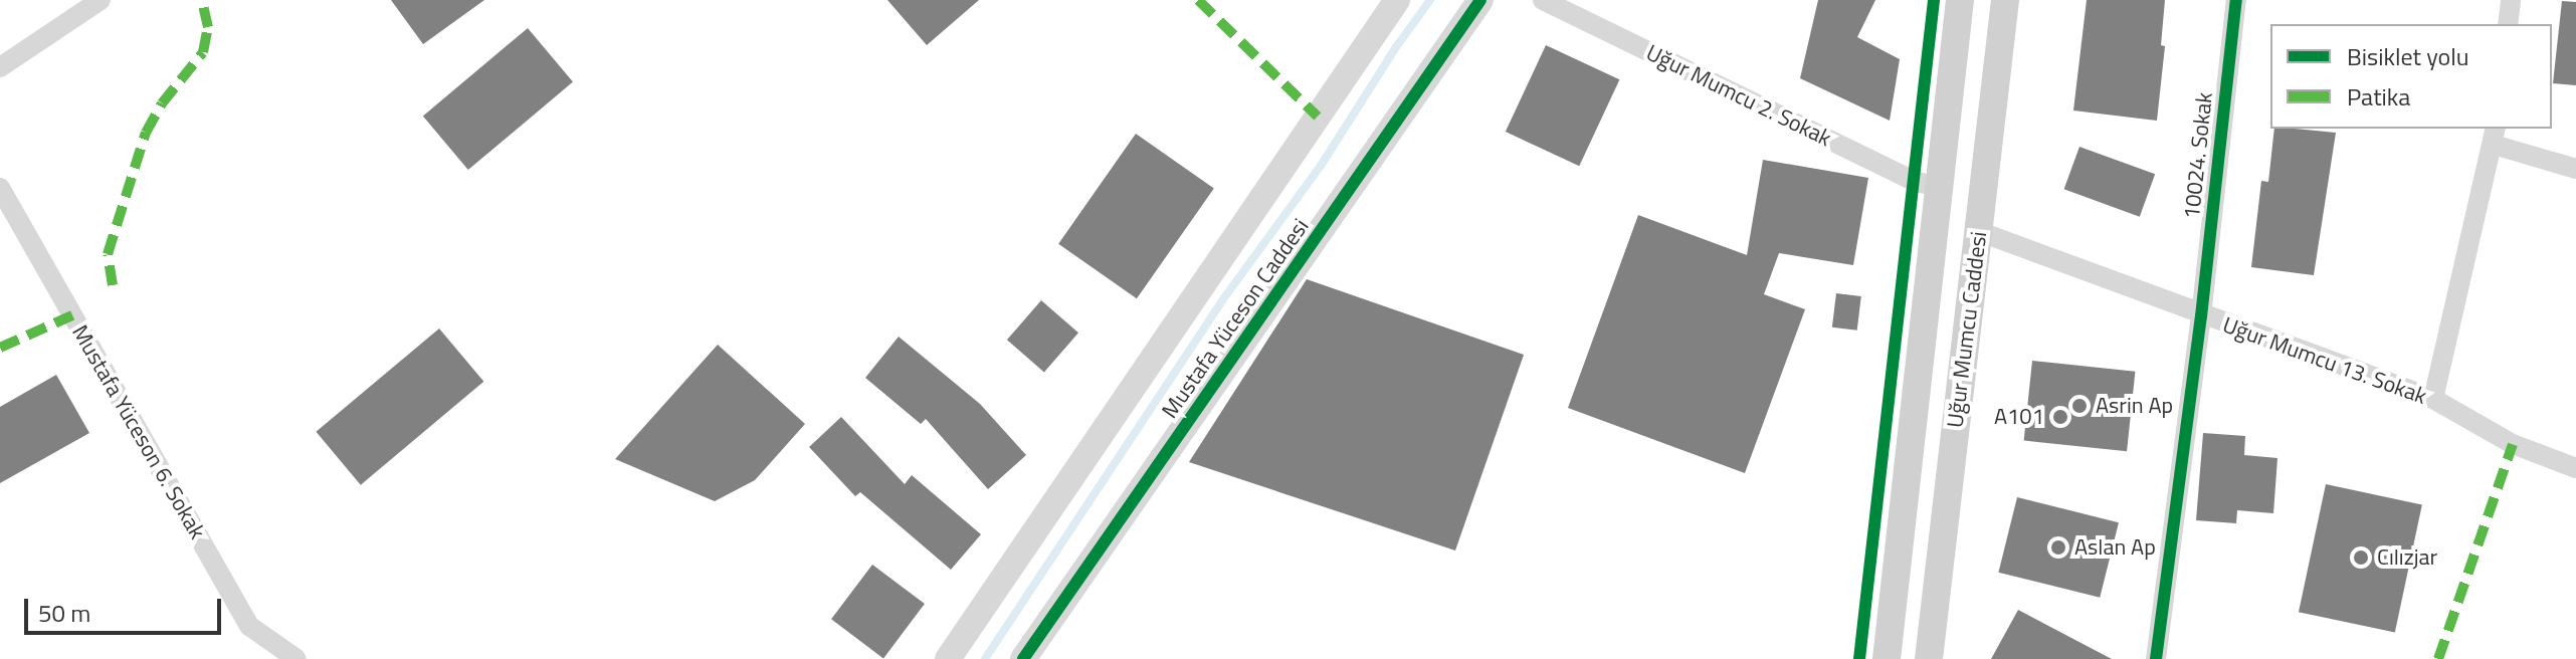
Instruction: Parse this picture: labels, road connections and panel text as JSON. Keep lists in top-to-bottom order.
{
  "streets": {
    "main road": ["Uğur Mumcu Caddesi"],
    "street": [
      "Uğur Mumcu 2. Sokak",
      "10024. Sokak",
      "Mustafa Yüceson Caddesi",
      "Uğur Mumcu 13. Sokak",
      "Mustafa Yüceson 6. Sokak"
    ]
  },
  "crossings": [
    ["Uğur Mumcu 2. Sokak", "Uğur Mumcu Caddesi"],
    ["10024. Sokak", "Uğur Mumcu 13. Sokak"],
    ["Uğur Mumcu Caddesi", "Uğur Mumcu 13. Sokak"]
  ],
  "places": [
    "Asrin Ap",
    "A101",
    "Aslan Ap",
    "Cılızjar"
  ],
  "legend": ["Bisiklet yolu", "Patika"],
  "scale_bar": "50 m"
}
